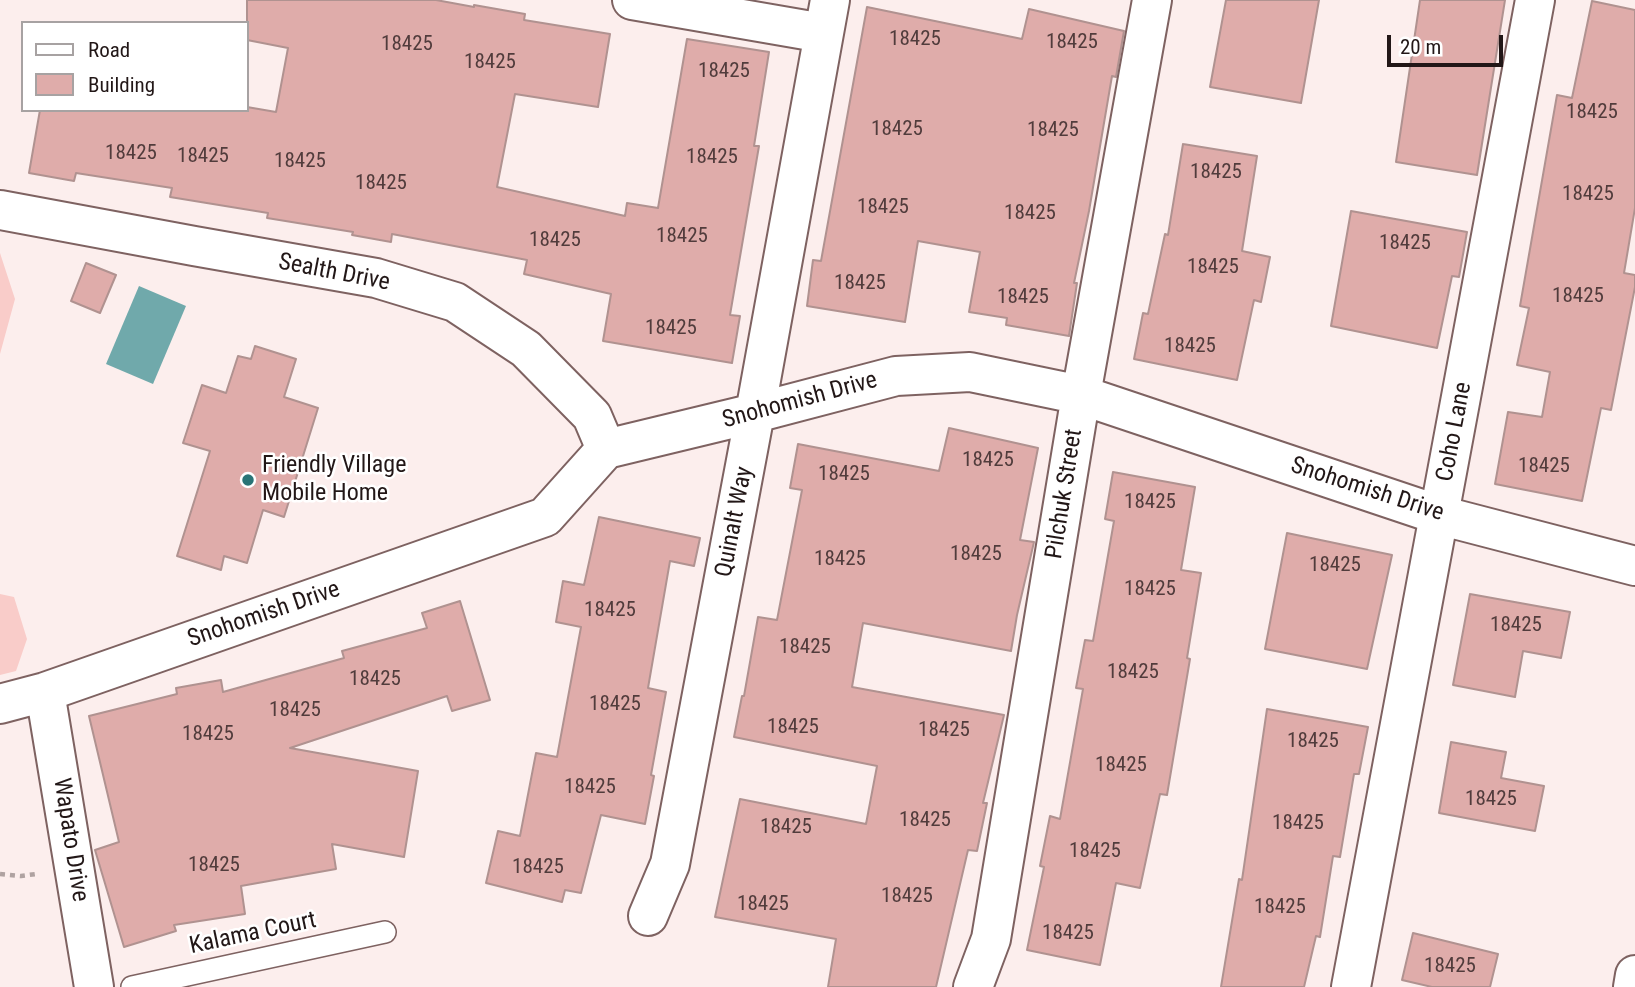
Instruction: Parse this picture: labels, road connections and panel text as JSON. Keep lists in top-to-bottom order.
{
  "streets": {
    "street": [
      "Sealth Drive",
      "Snohomish Drive",
      "Coho Lane",
      "Pilchuk Street",
      "Quinalt Way",
      "Wapato Drive"
    ],
    "lane": ["Kalama Court"]
  },
  "crossings": [
    ["Sealth Drive", "Snohomish Drive"],
    ["Snohomish Drive", "Coho Lane"],
    ["Snohomish Drive", "Pilchuk Street"],
    ["Snohomish Drive", "Quinalt Way"],
    ["Snohomish Drive", "Wapato Drive"]
  ],
  "places": ["Friendly Village Mobile Home"],
  "house_numbers": [
    "18425",
    "18425",
    "18425",
    "18425",
    "18425",
    "18425",
    "18425",
    "18425",
    "18425",
    "18425",
    "18425",
    "18425",
    "18425",
    "18425",
    "18425",
    "18425",
    "18425",
    "18425",
    "18425",
    "18425",
    "18425",
    "18425",
    "18425",
    "18425",
    "18425",
    "18425",
    "18425",
    "18425",
    "18425",
    "18425",
    "18425",
    "18425",
    "18425",
    "18425",
    "18425",
    "18425",
    "18425",
    "18425",
    "18425",
    "18425",
    "18425",
    "18425",
    "18425",
    "18425",
    "18425",
    "18425",
    "18425",
    "18425",
    "18425",
    "18425",
    "18425",
    "18425",
    "18425",
    "18425",
    "18425",
    "18425",
    "18425",
    "18425",
    "18425"
  ],
  "legend": ["Road", "Building"],
  "scale_bar": "20 m"
}
